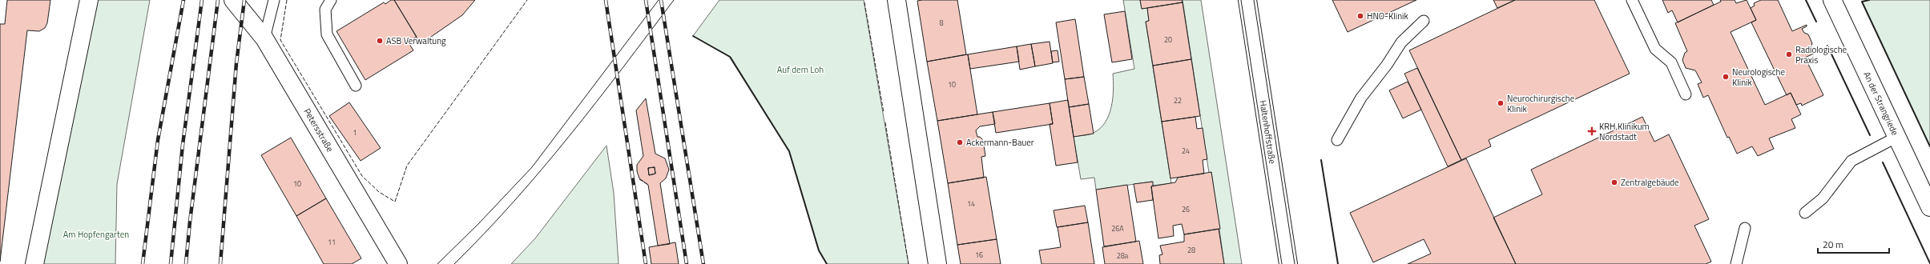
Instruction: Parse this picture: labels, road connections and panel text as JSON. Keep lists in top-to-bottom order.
{
  "streets": {
    "street": ["An der Strangriede", "Petersstraße", "Haltenhoffstraße"]
  },
  "parks": ["Auf dem Loh", "Am Hopfengarten"],
  "places": {
    "other": [
      "HNO-Klinik",
      "ASB Verwaltung",
      "Radiologische Praxis",
      "Neurologische Klinik",
      "Neurochirurgische Klinik",
      "Ackermann-Bauer",
      "Zentralgebäude"
    ],
    "health": ["KRH Klinikum Nordstadt"]
  },
  "house_numbers": [
    "8",
    "20",
    "10",
    "22",
    "1",
    "24",
    "10",
    "14",
    "26",
    "26A",
    "11",
    "28",
    "16",
    "28a"
  ],
  "scale_bar": "20 m"
}
